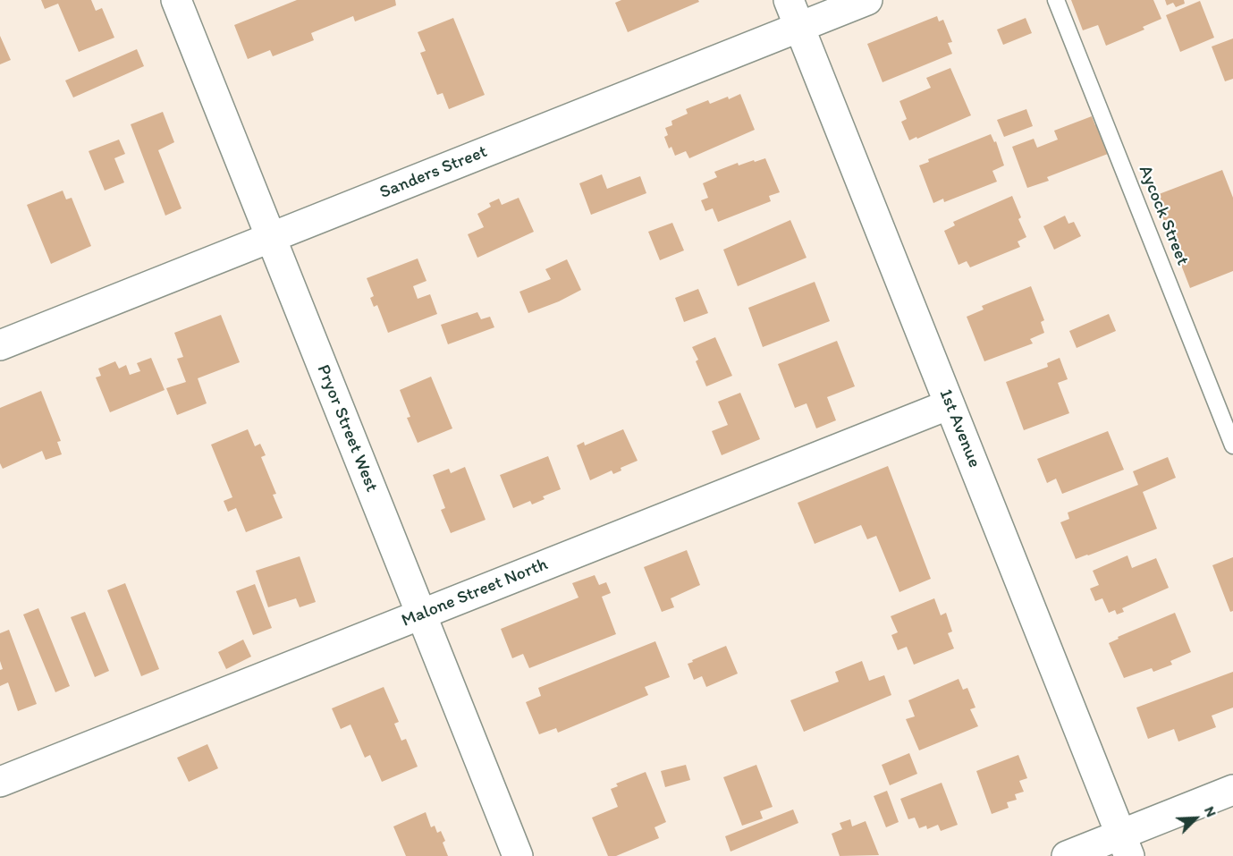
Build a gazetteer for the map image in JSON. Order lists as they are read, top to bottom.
{
  "streets": {
    "street": [
      "Sanders Street",
      "Pryor Street West",
      "1st Avenue",
      "Malone Street North"
    ],
    "lane": ["Aycock Street"]
  },
  "crossings": [
    ["Sanders Street", "Pryor Street West"],
    ["Sanders Street", "1st Avenue"],
    ["Pryor Street West", "Malone Street North"],
    ["1st Avenue", "Malone Street North"]
  ],
  "north": "top right"
}
